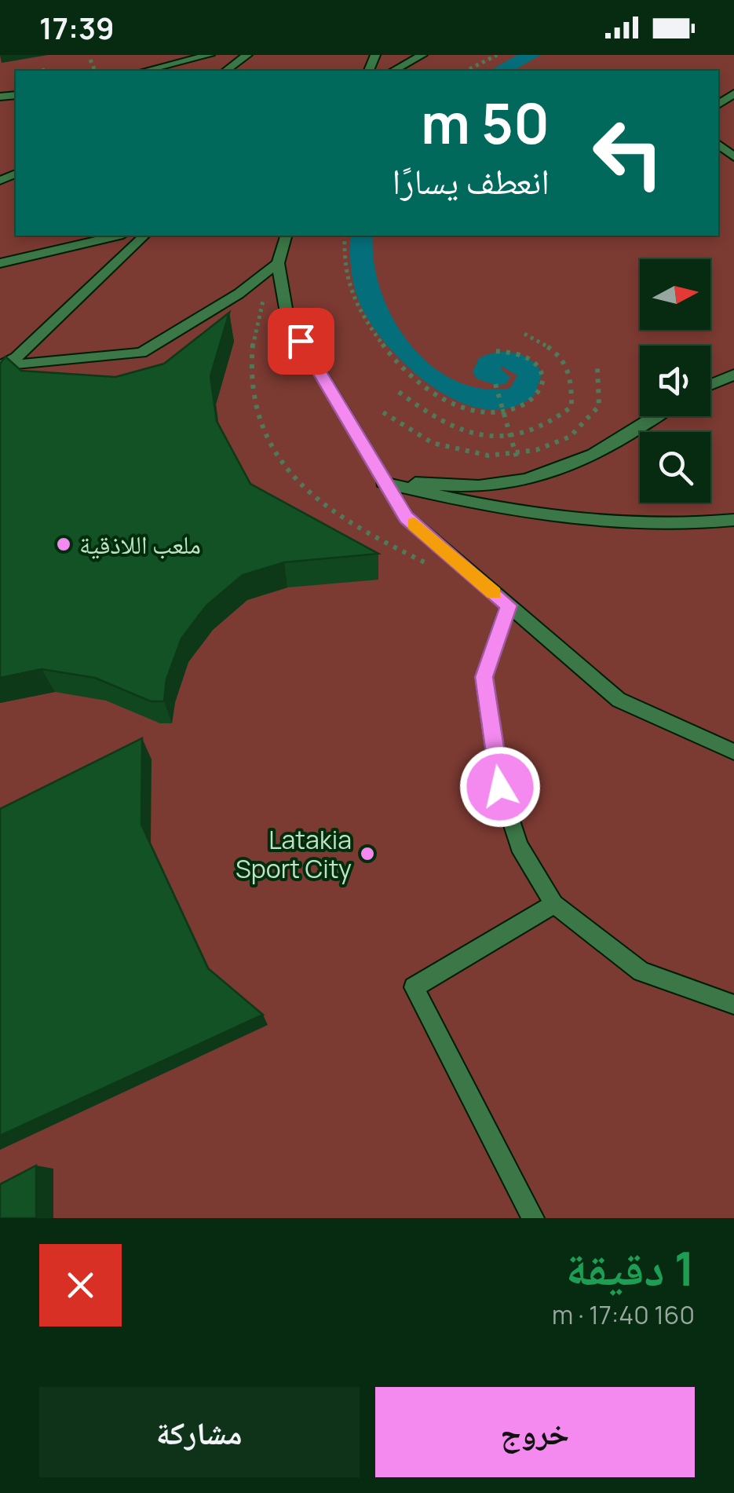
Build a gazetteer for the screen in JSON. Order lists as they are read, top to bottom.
{
  "places": ["ملعب اللاذقية", "Latakia Sport City"],
  "north": "right",
  "page": {
    "status": "17:39",
    "turn": ["50 m", "انعطف يسارًا"],
    "heading": ["1 دقيقة", "160 m · 17:40"],
    "buttons": ["خروج", "مشاركة"]
  }
}
